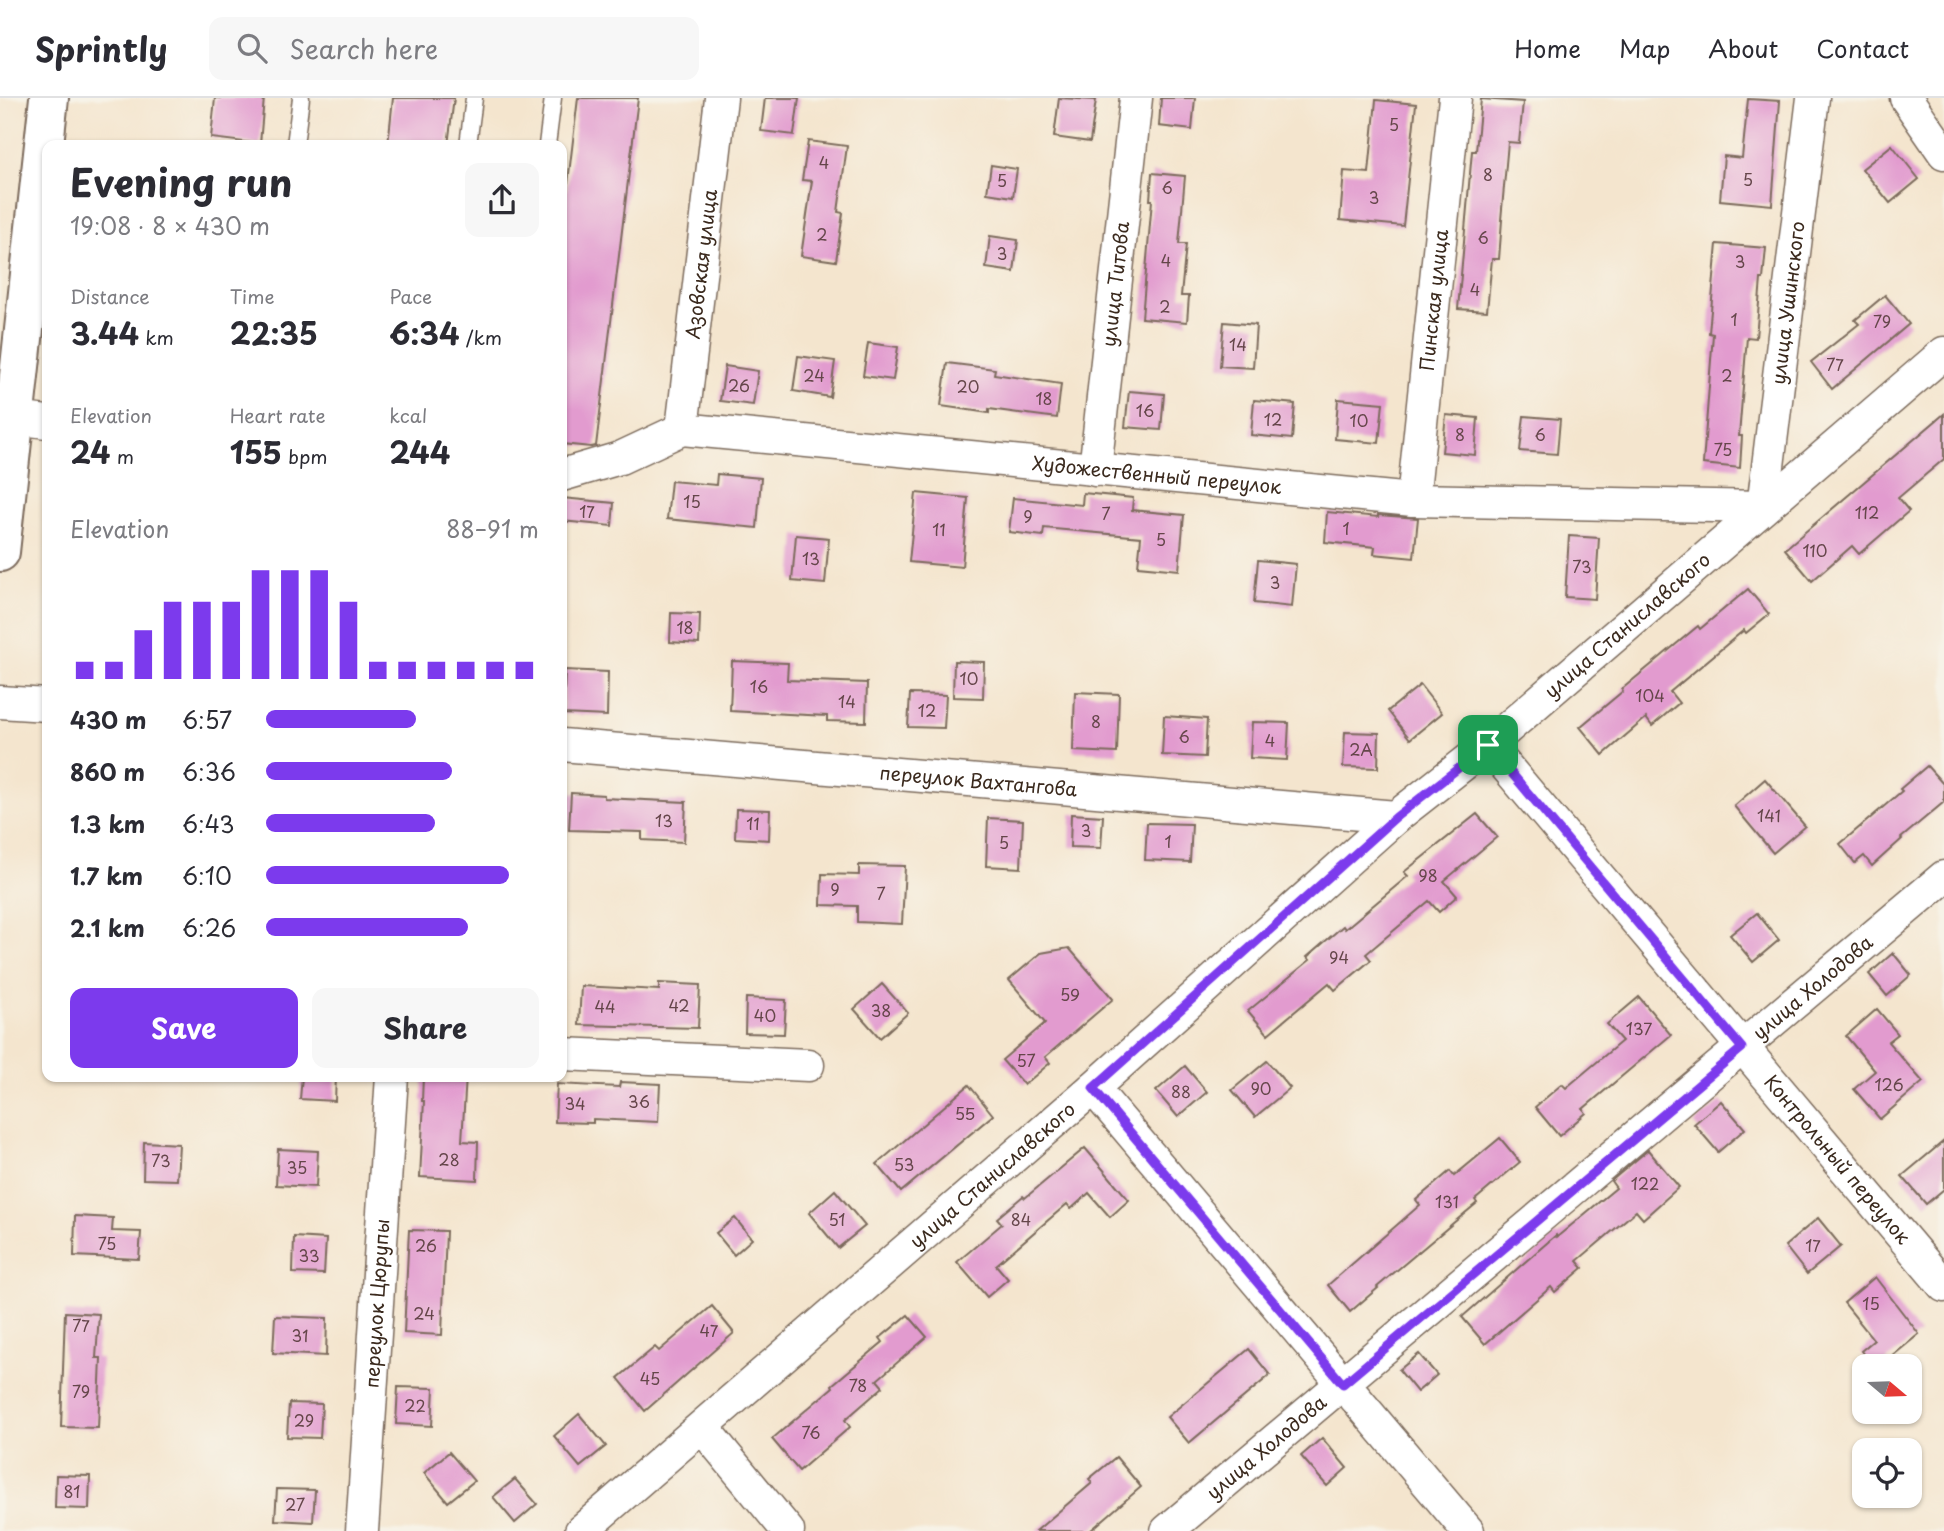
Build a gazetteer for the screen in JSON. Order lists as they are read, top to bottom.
{
  "streets": {
    "street": [
      "Азовская улица",
      "улица Титова",
      "Пинская улица",
      "улица Ушинского",
      "Художественный переулок",
      "улица Станиславского",
      "переулок Вахтангова",
      "улица Холодова",
      "Контрольный переулок",
      "переулок Цюрупы"
    ]
  },
  "crossings": [
    ["Азовская улица", "Художественный переулок"],
    ["улица Титова", "Художественный переулок"],
    ["Пинская улица", "Художественный переулок"],
    ["улица Ушинского", "Художественный переулок"],
    ["улица Ушинского", "улица Станиславского"],
    ["Художественный переулок", "улица Станиславского"],
    ["улица Станиславского", "переулок Вахтангова"],
    ["улица Станиславского", "Контрольный переулок"],
    ["улица Холодова", "Контрольный переулок"]
  ],
  "house_numbers": [
    "5",
    "4",
    "8",
    "5",
    "5",
    "6",
    "3",
    "2",
    "6",
    "3",
    "4",
    "3",
    "4",
    "2",
    "1",
    "79",
    "14",
    "77",
    "24",
    "2",
    "26",
    "20",
    "18",
    "16",
    "12",
    "10",
    "8",
    "6",
    "75",
    "15",
    "17",
    "112",
    "7",
    "9",
    "1",
    "11",
    "5",
    "110",
    "13",
    "73",
    "3",
    "18",
    "10",
    "16",
    "104",
    "14",
    "12",
    "8",
    "6",
    "4",
    "2А",
    "141",
    "13",
    "11",
    "3",
    "1",
    "5",
    "98",
    "9",
    "7",
    "94",
    "59",
    "42",
    "44",
    "38",
    "40",
    "137",
    "57",
    "126",
    "90",
    "88",
    "36",
    "34",
    "55",
    "28",
    "73",
    "53",
    "35",
    "122",
    "131",
    "51",
    "84",
    "75",
    "26",
    "17",
    "33",
    "15",
    "24",
    "77",
    "47",
    "31",
    "45",
    "78",
    "79",
    "22",
    "29",
    "76",
    "81",
    "27"
  ],
  "north": "right",
  "page": {
    "header": "Sprintly",
    "search": "Search here",
    "nav": [
      "Home",
      "Map",
      "About",
      "Contact"
    ],
    "heading": ["Evening run", "19:08 · 8 × 430 m"],
    "stats": [
      ["Distance", "3.44 km"],
      ["Time", "22:35"],
      ["Pace", "6:34 /km"],
      ["Elevation", "24 m"],
      ["Heart rate", "155 bpm"],
      ["kcal", "244"]
    ],
    "chart": ["Elevation", "88–91 m"],
    "list": [
      {
        "name": "430 m",
        "note": "6:57"
      },
      {
        "name": "860 m",
        "note": "6:36"
      },
      {
        "name": "1.3 km",
        "note": "6:43"
      },
      {
        "name": "1.7 km",
        "note": "6:10"
      },
      {
        "name": "2.1 km",
        "note": "6:26"
      }
    ],
    "buttons": ["Save", "Share"]
  }
}
